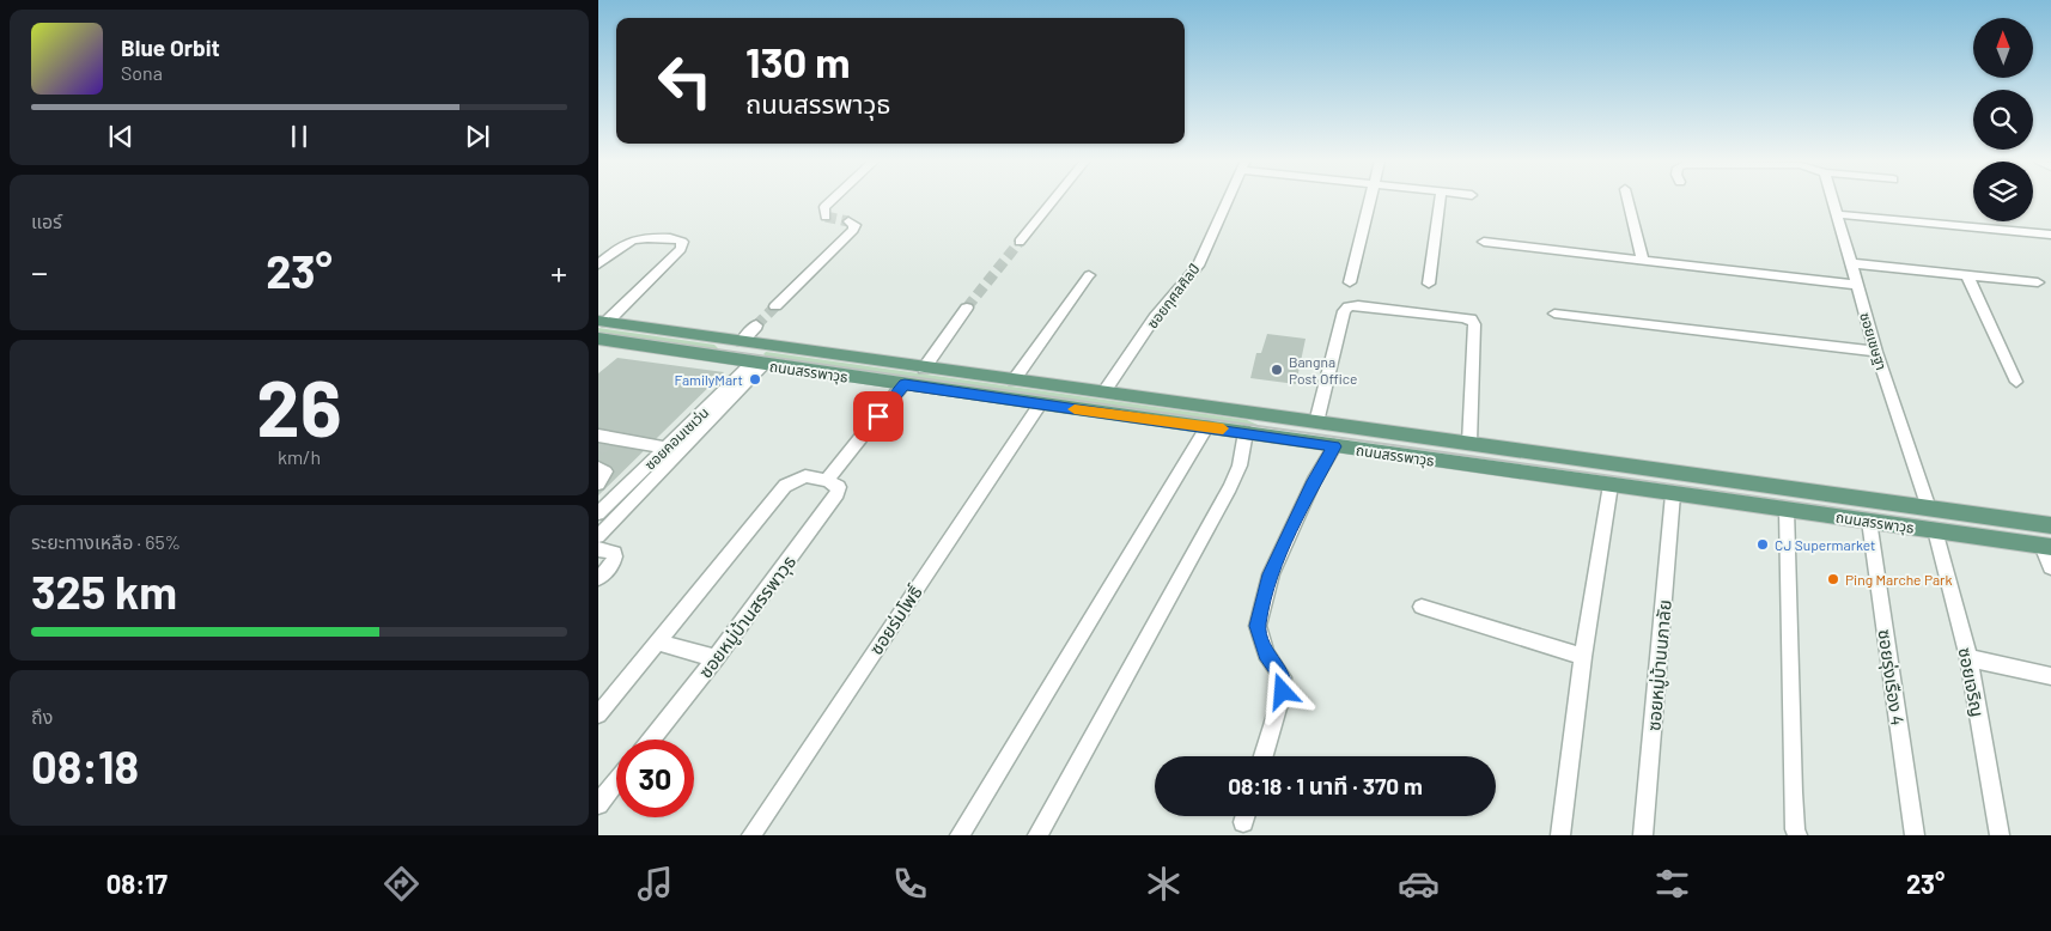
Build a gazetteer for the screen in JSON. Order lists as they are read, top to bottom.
{
  "streets": {
    "main road": ["ถนนสรรพาวุธ"],
    "street": [
      "ซอยกุศลศิลป์",
      "ซอยเชษฐา",
      "ซอยคอมเซเว่น",
      "ซอยหมู่บ้านสรรพาวุธ",
      "ซอยร่มโพธิ์",
      "ซอยหมู่บ้านนภาลัย",
      "ซอยรุ่งเรือง 4",
      "ซอยเจริญ"
    ]
  },
  "crossings": [
    ["ซอยกุศลศิลป์", "ถนนสรรพาวุธ"],
    ["ซอยเชษฐา", "ถนนสรรพาวุธ"],
    ["ถนนสรรพาวุธ", "ซอยคอมเซเว่น"],
    ["ถนนสรรพาวุธ", "ซอยร่มโพธิ์"],
    ["ถนนสรรพาวุธ", "ซอยหมู่บ้านนภาลัย"],
    ["ถนนสรรพาวุธ", "ซอยรุ่งเรือง 4"],
    ["ถนนสรรพาวุธ", "ซอยเจริญ"]
  ],
  "places": [
    "Bangna Post Office",
    "FamilyMart",
    "CJ Supermarket",
    "Ping Marche Park"
  ],
  "north": "top",
  "page": {
    "turn": ["130 m", "ถนนสรรพาวุธ"],
    "song": ["Blue Orbit", "Sona"],
    "tile": [
      "แอร์",
      ["26", "km/h"],
      ["ระยะทางเหลือ · 65%", "325 km"],
      ["ถึง", "08:18"]
    ],
    "heat": ["−", "23°", "+"],
    "limit": "30",
    "trip": "08:18 · 1 นาที · 370 m",
    "tabs": ["08:17", "23°"]
  }
}
